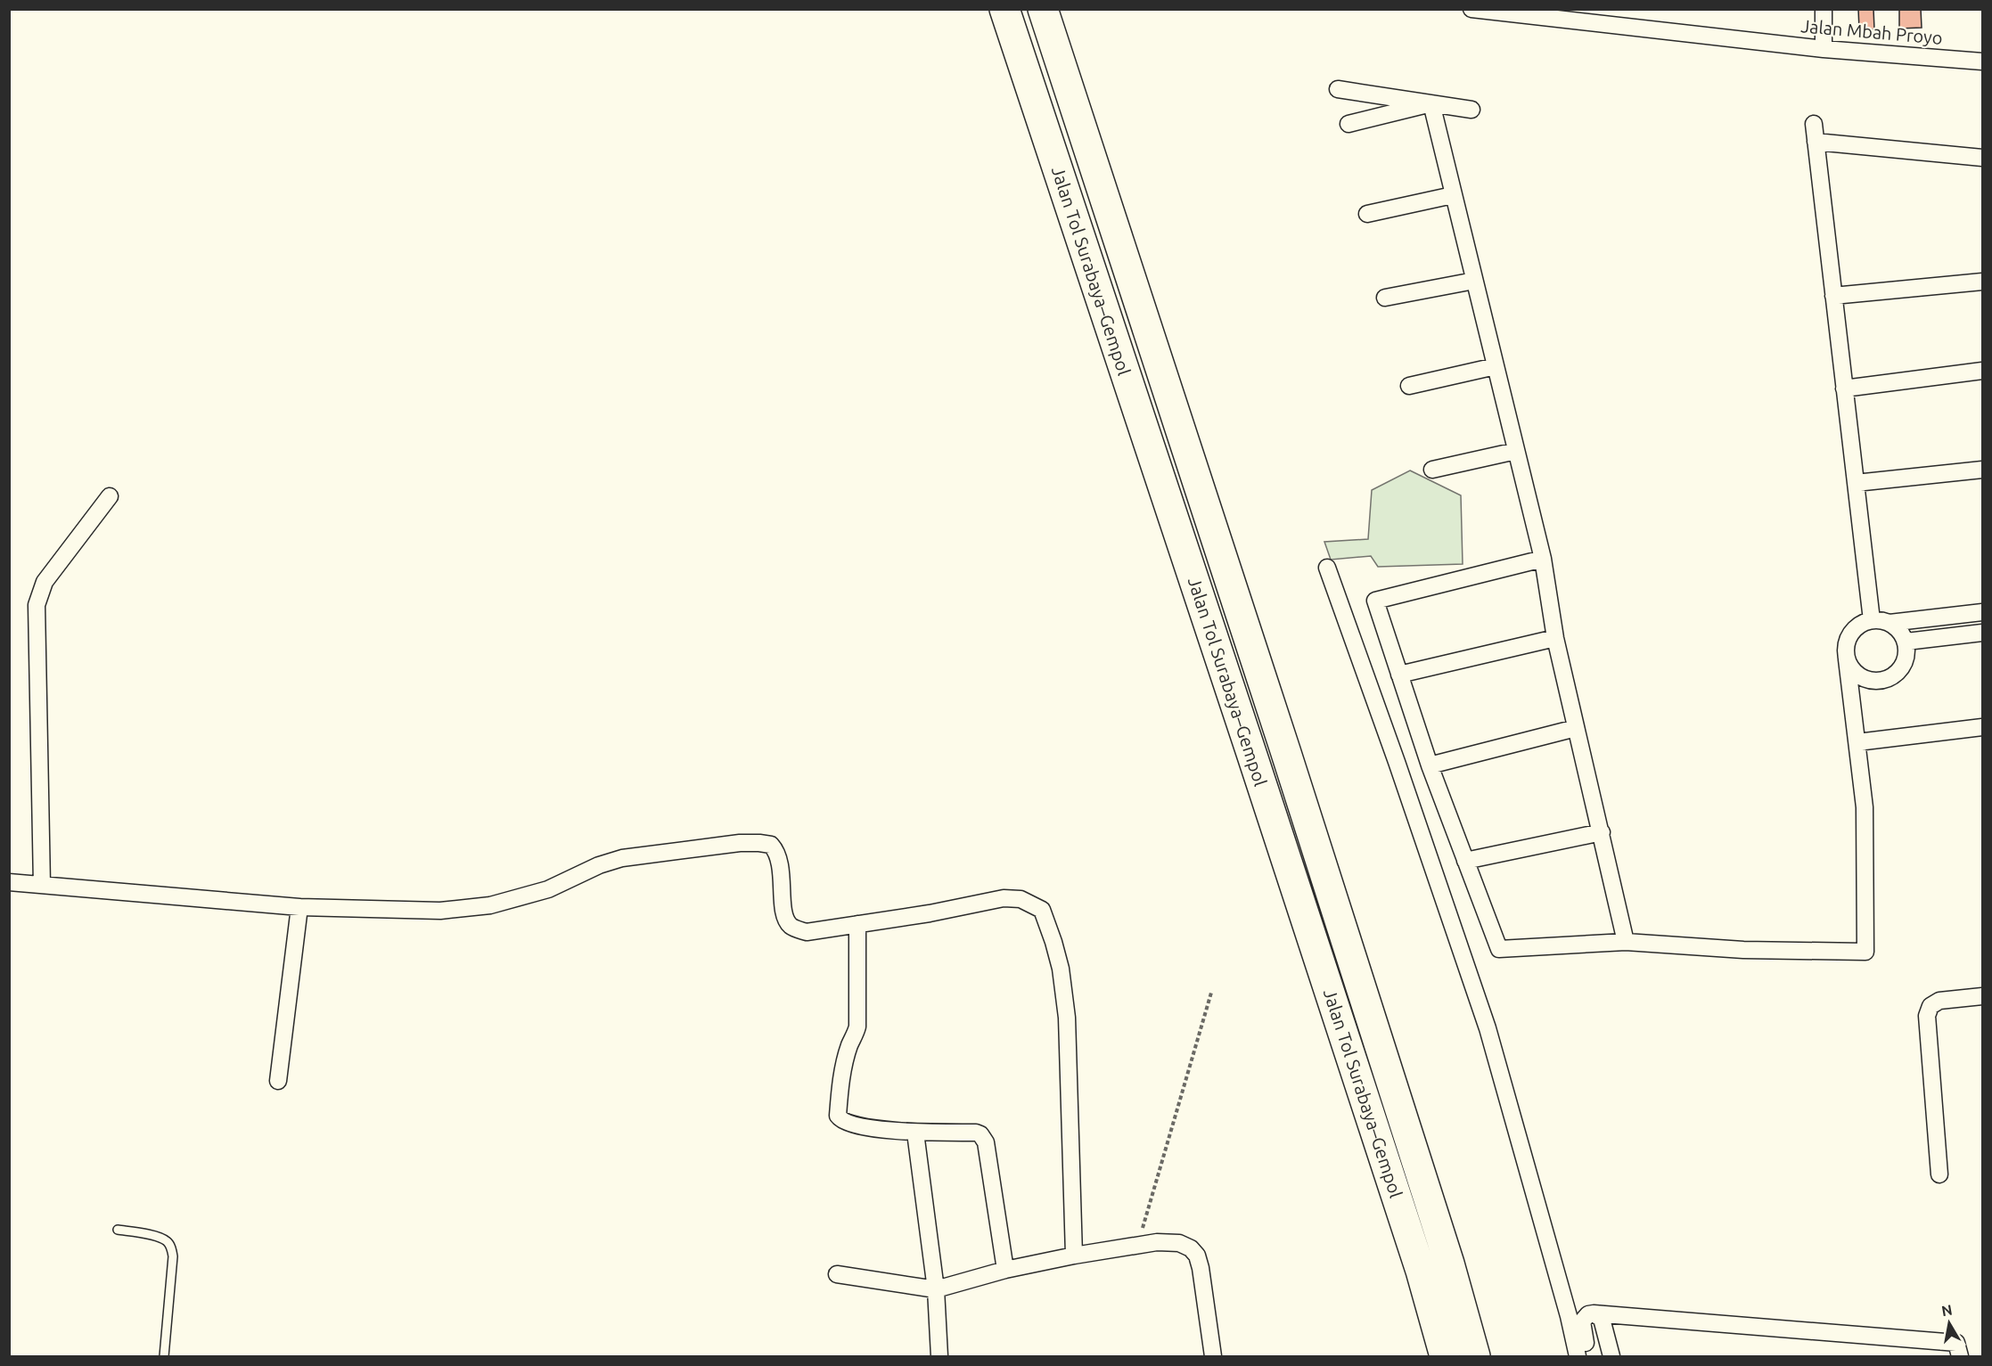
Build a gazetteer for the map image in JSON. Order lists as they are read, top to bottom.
{
  "streets": {
    "highway": ["Jalan Tol Surabaya–Gempol"],
    "street": ["Jalan Mbah Proyo"]
  },
  "north": "top"
}
